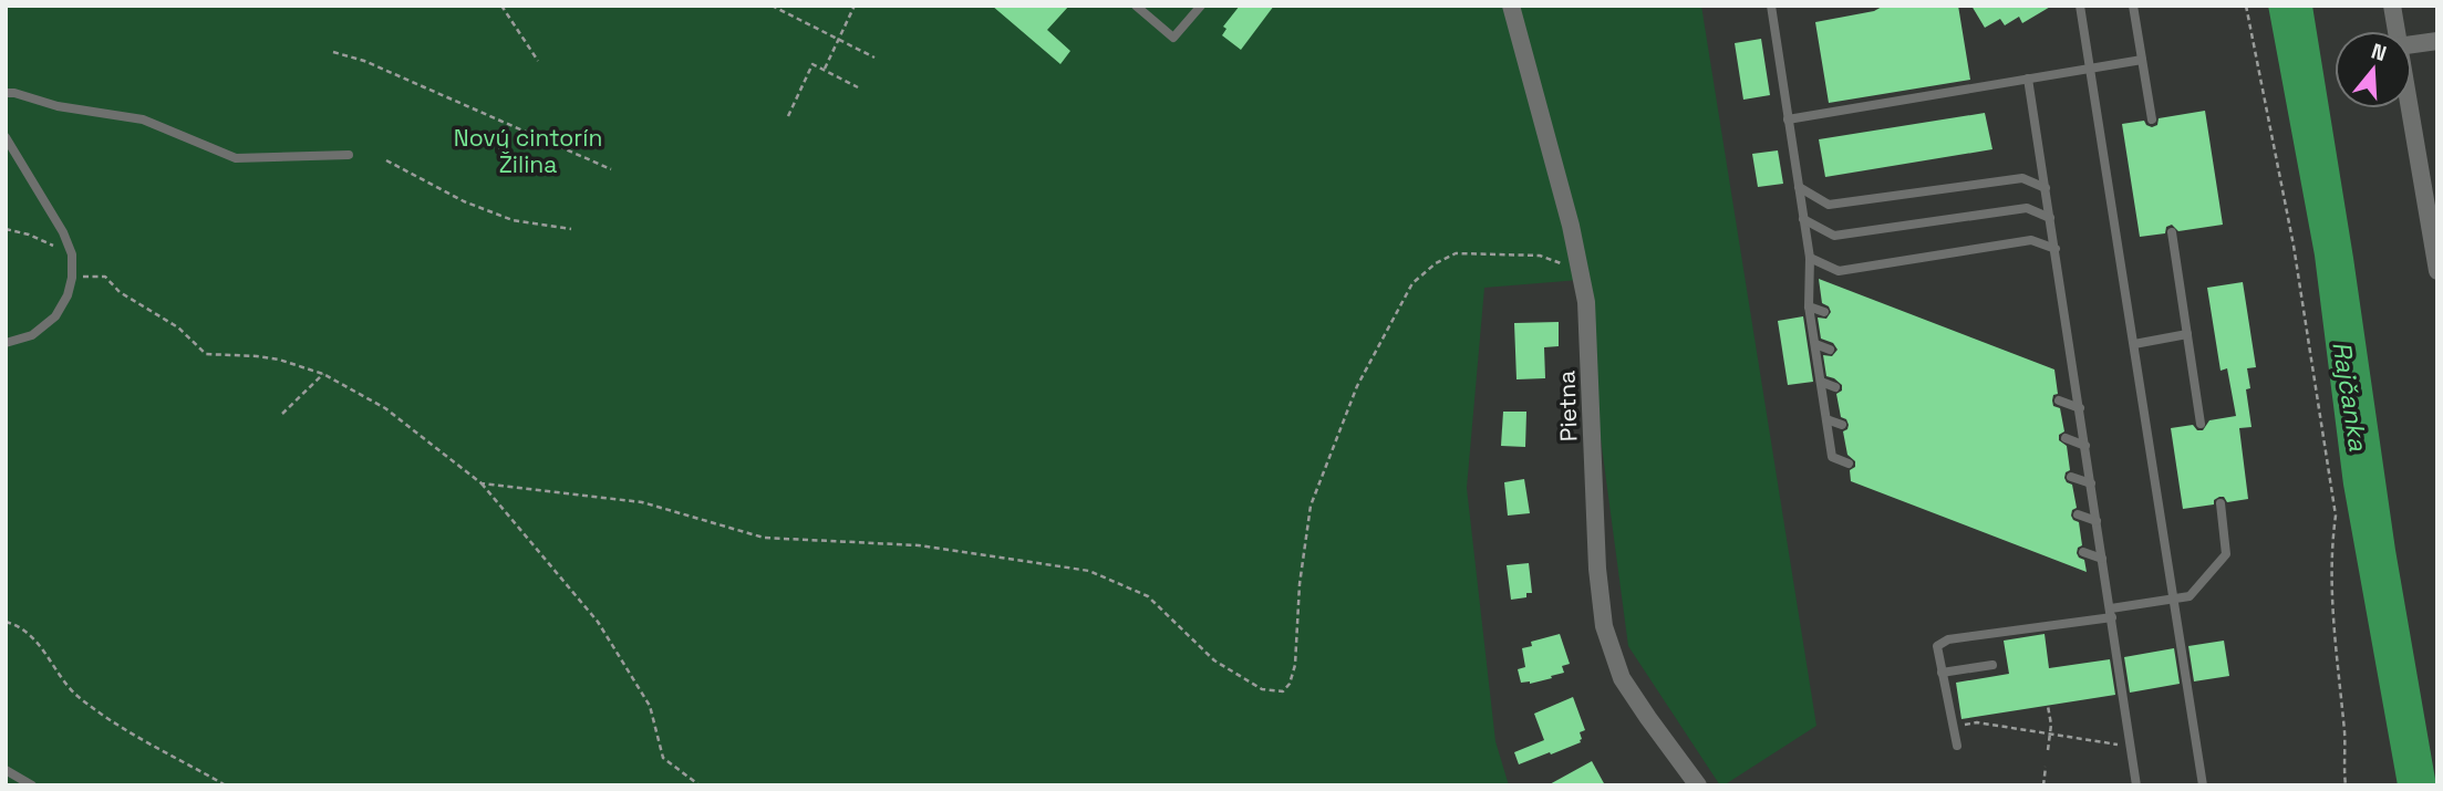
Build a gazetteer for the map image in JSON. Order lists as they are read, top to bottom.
{
  "streets": {
    "street": ["Pietna"]
  },
  "water": ["Rajčanka"],
  "parks": ["Nový cintorín Žilina"],
  "north": "top"
}
